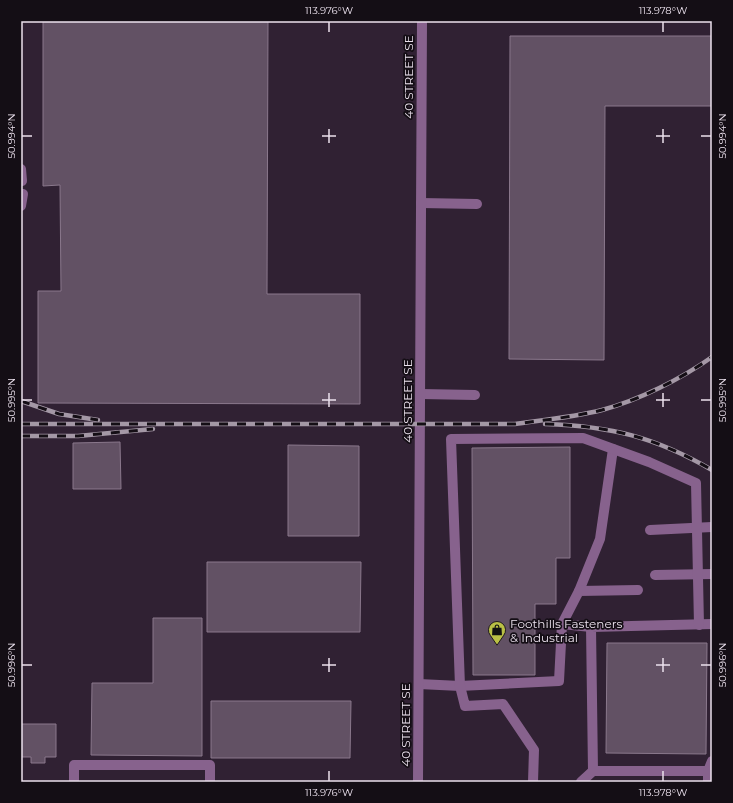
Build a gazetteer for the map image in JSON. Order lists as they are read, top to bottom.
{
  "streets": {
    "street": ["40 STREET SE"]
  },
  "places": {
    "shop": ["Foothills Fasteners & Industrial"]
  },
  "coordinates": [
    "113.976°W",
    "113.978°W",
    "50.994°N",
    "50.995°N",
    "50.996°N"
  ]
}
